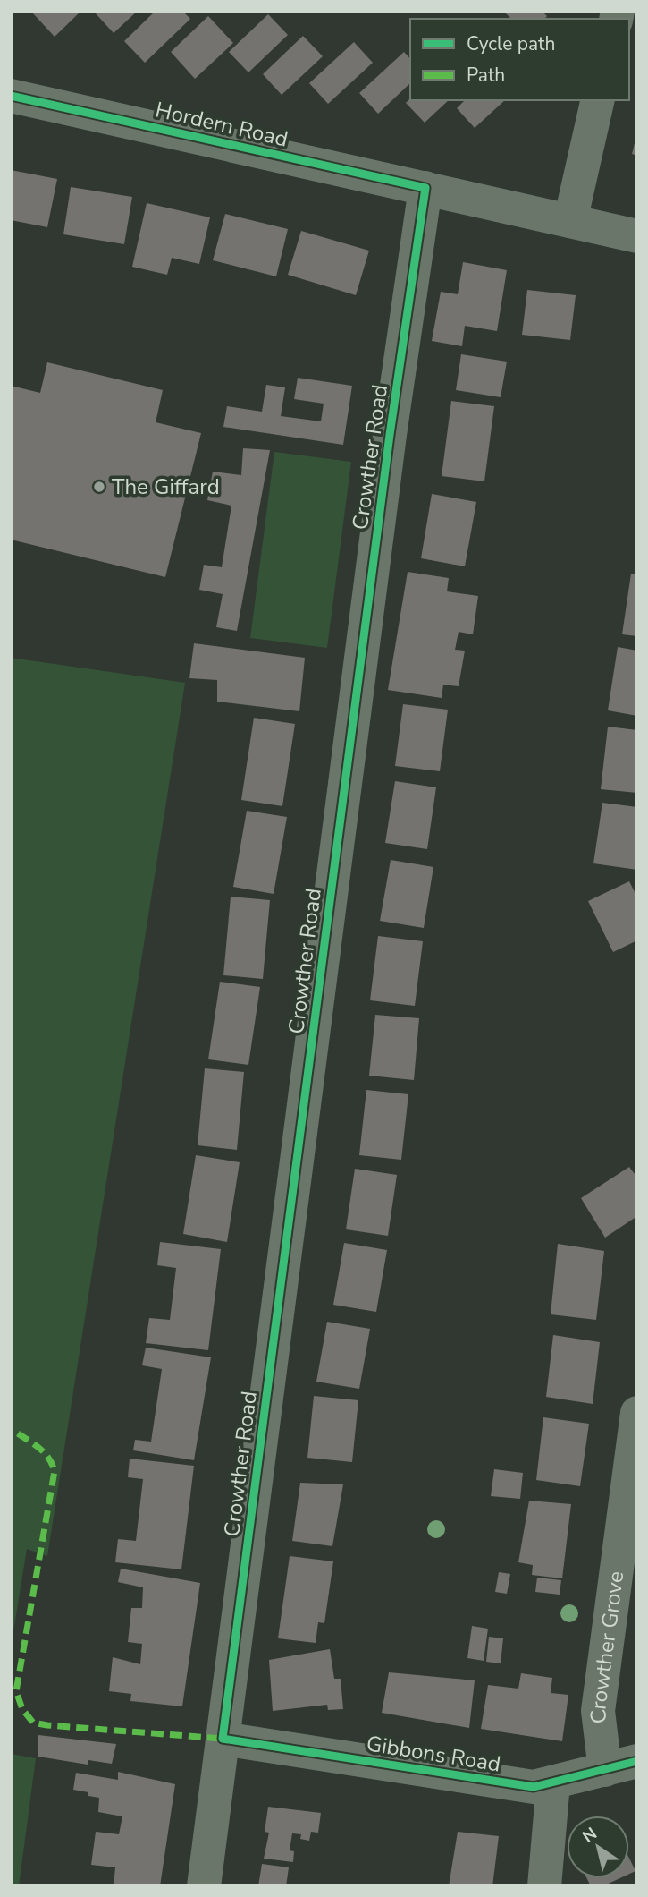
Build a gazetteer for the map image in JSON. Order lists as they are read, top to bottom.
{
  "streets": {
    "street": [
      "Hordern Road",
      "Crowther Road",
      "Crowther Grove",
      "Gibbons Road"
    ]
  },
  "crossings": [
    ["Hordern Road", "Crowther Road"],
    ["Crowther Road", "Gibbons Road"],
    ["Crowther Grove", "Gibbons Road"]
  ],
  "places": ["The Giffard"],
  "legend": ["Cycle path", "Path"],
  "north": "top left"
}
